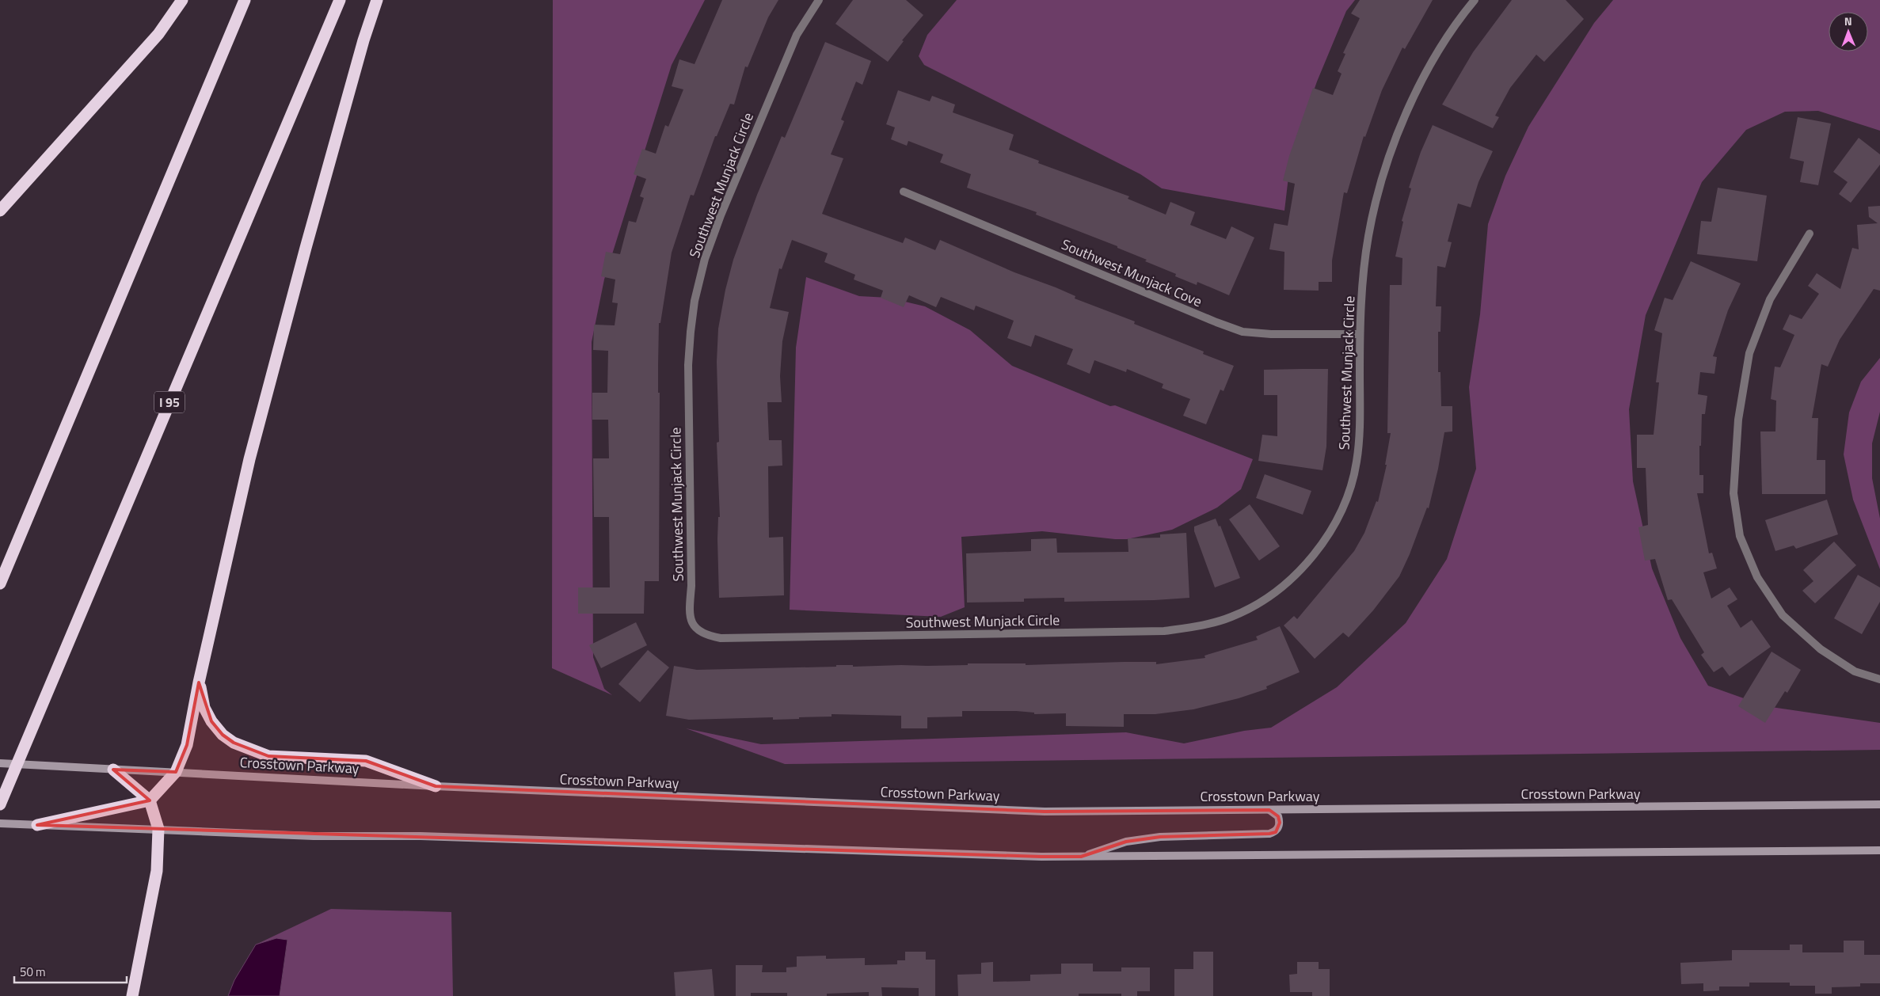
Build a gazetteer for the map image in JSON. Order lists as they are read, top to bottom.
{
  "streets": {
    "highway": ["I 95"],
    "main road": ["Crosstown Parkway"],
    "street": ["Southwest Munjack Circle", "Southwest Munjack Cove"]
  },
  "crossings": [
    ["Southwest Munjack Circle", "Southwest Munjack Cove"]
  ],
  "scale_bar": "50 m",
  "north": "top"
}
